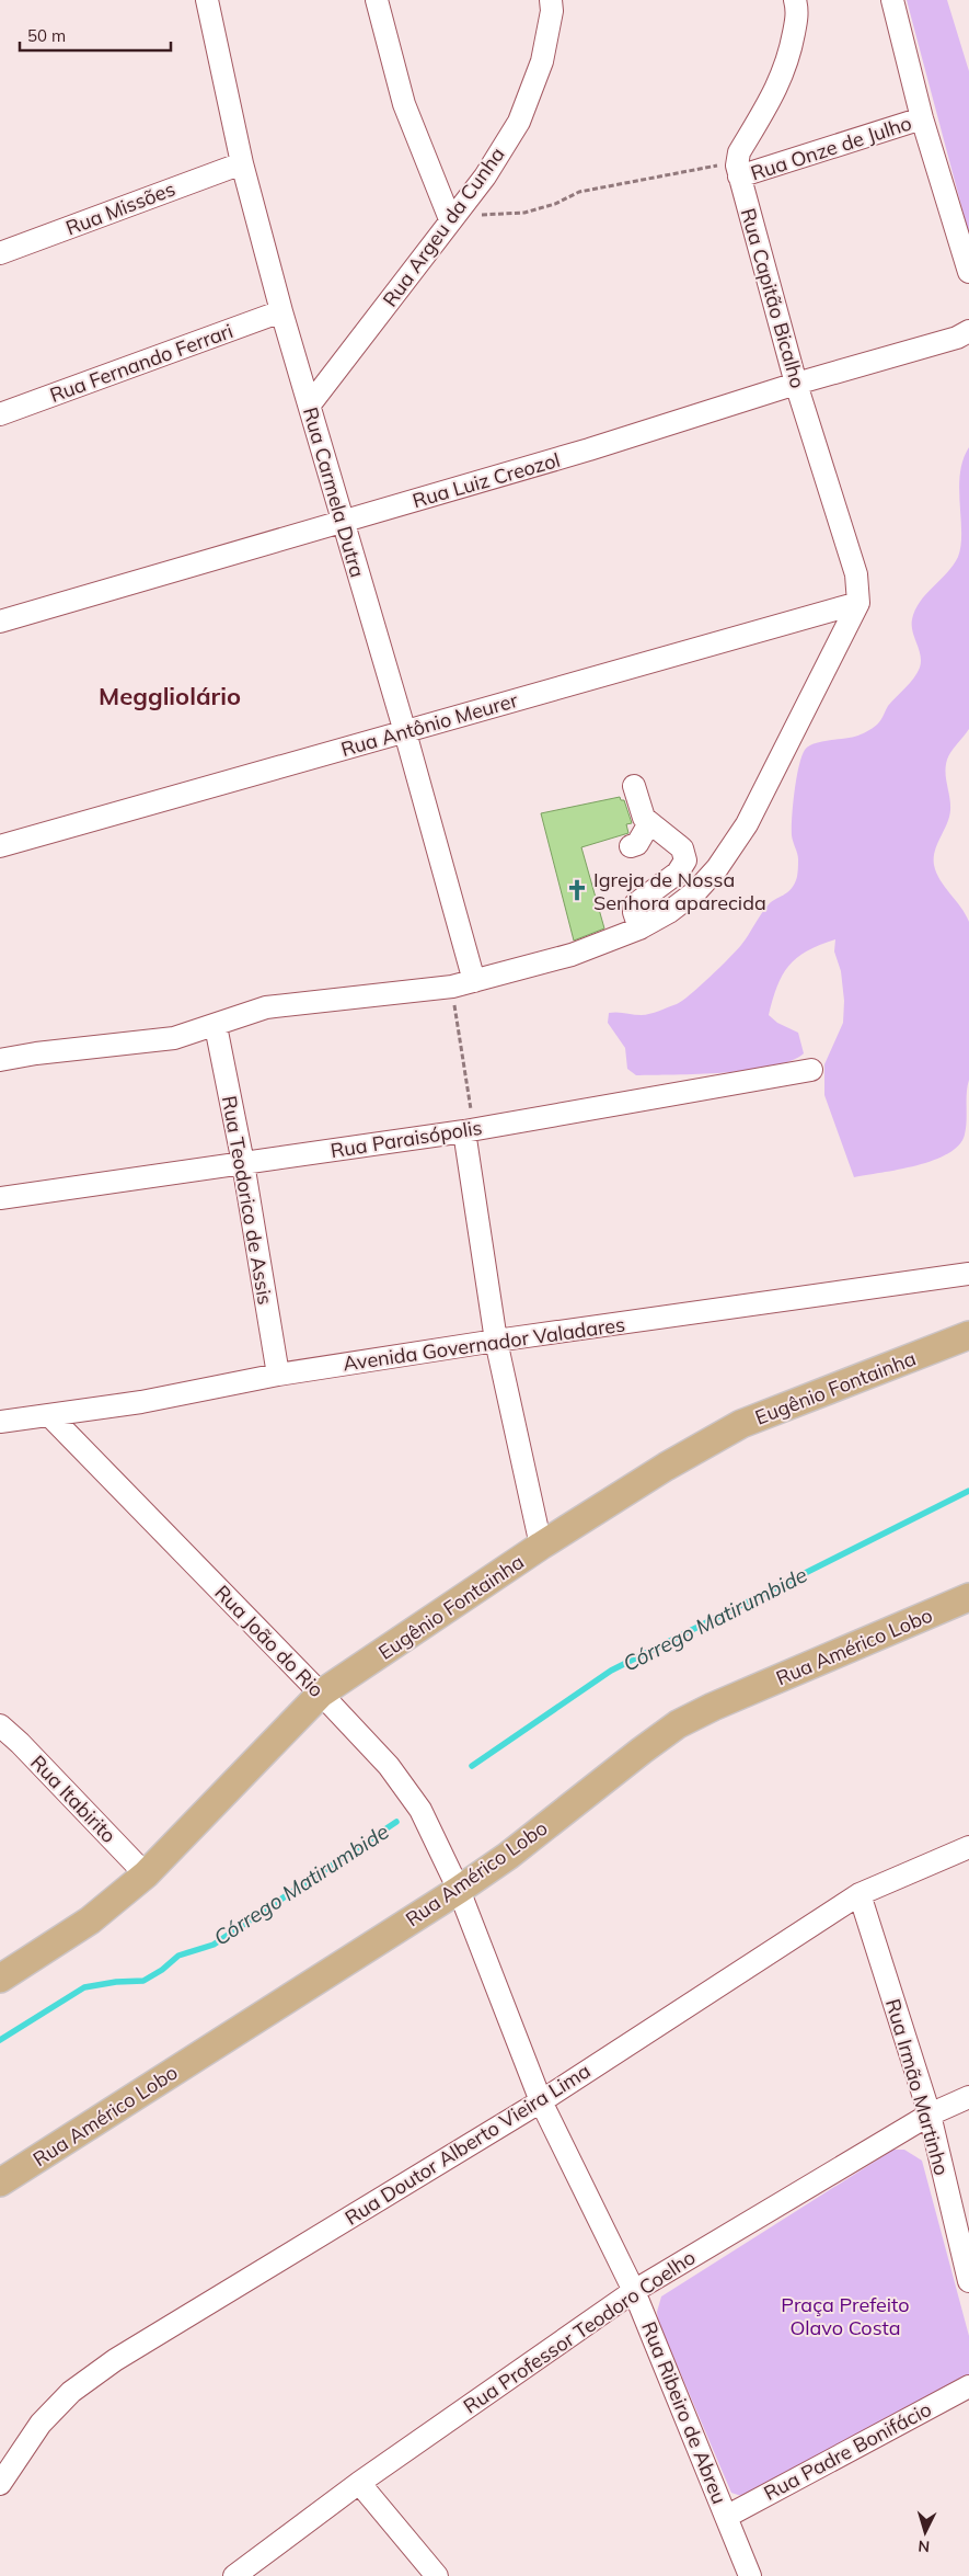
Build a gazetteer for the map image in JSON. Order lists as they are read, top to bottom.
{
  "streets": {
    "main road": ["Eugênio Fontainha", "Rua Américo Lobo"],
    "street": [
      "Rua Onze de Julho",
      "Rua Missões",
      "Rua Argeu da Cunha",
      "Rua Capitão Bicalho",
      "Rua Fernando Ferrari",
      "Rua Luiz Creozol",
      "Rua Carmela Dutra",
      "Rua Antônio Meurer",
      "Rua Paraisópolis",
      "Rua Teodorico de Assis",
      "Avenida Governador Valadares",
      "Rua João do Rio",
      "Rua Itabirito",
      "Rua Irmão Martinho",
      "Rua Doutor Alberto Vieira Lima",
      "Rua Professor Teodoro Coelho",
      "Rua Ribeiro de Abreu",
      "Rua Padre Bonifácio"
    ]
  },
  "crossings": [
    ["Rua Onze de Julho", "Rua Capitão Bicalho"],
    ["Rua Missões", "Rua Carmela Dutra"],
    ["Rua Argeu da Cunha", "Rua Carmela Dutra"],
    ["Rua Capitão Bicalho", "Rua Luiz Creozol"],
    ["Rua Capitão Bicalho", "Rua Antônio Meurer"],
    ["Rua Fernando Ferrari", "Rua Carmela Dutra"],
    ["Rua Luiz Creozol", "Rua Carmela Dutra"],
    ["Rua Carmela Dutra", "Rua Antônio Meurer"],
    ["Rua Paraisópolis", "Rua Teodorico de Assis"],
    ["Rua Teodorico de Assis", "Avenida Governador Valadares"],
    ["Avenida Governador Valadares", "Rua João do Rio"],
    ["Eugênio Fontainha", "Rua João do Rio"],
    ["Eugênio Fontainha", "Rua Itabirito"],
    ["Rua João do Rio", "Rua Américo Lobo"],
    ["Rua João do Rio", "Rua Ribeiro de Abreu"],
    ["Rua Américo Lobo", "Rua Ribeiro de Abreu"],
    ["Rua Irmão Martinho", "Rua Doutor Alberto Vieira Lima"],
    ["Rua Irmão Martinho", "Rua Professor Teodoro Coelho"],
    ["Rua Doutor Alberto Vieira Lima", "Rua Ribeiro de Abreu"],
    ["Rua Professor Teodoro Coelho", "Rua Ribeiro de Abreu"],
    ["Rua Ribeiro de Abreu", "Rua Padre Bonifácio"]
  ],
  "districts": ["Meggliolário"],
  "water": ["Córrego Matirumbide"],
  "parks": ["Praça Prefeito Olavo Costa"],
  "places": {
    "church": ["Igreja de Nossa Senhora aparecida"]
  },
  "scale_bar": "50 m",
  "north": "bottom"
}
